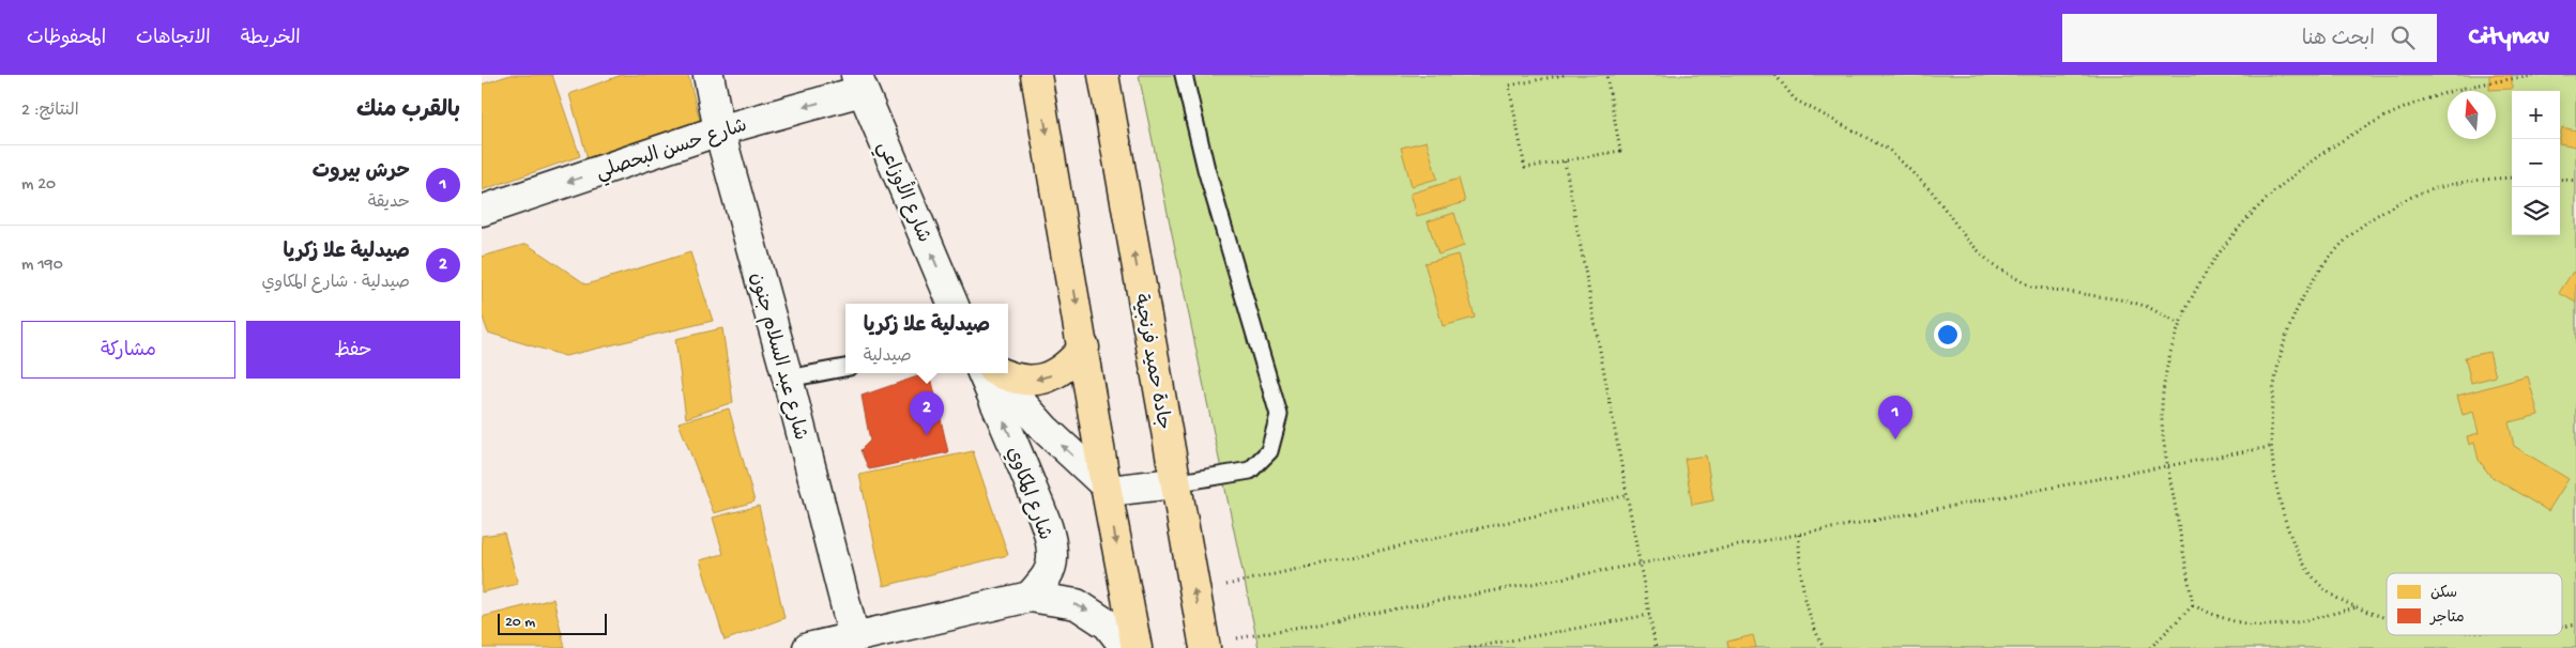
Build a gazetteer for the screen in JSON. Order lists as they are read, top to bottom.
{
  "streets": {
    "main road": ["جادة حميد فرنجية"],
    "street": [
      "شارع حسن البحصلي",
      "شارع الأوزاعي",
      "شارع عبد السلام جنون",
      "شارع المكاوي"
    ]
  },
  "crossings": [
    ["شارع حسن البحصلي", "شارع الأوزاعي"],
    ["شارع حسن البحصلي", "شارع عبد السلام جنون"]
  ],
  "one_way": ["شارع حسن البحصلي", "شارع الأوزاعي", "شارع المكاوي"],
  "legend": ["سكن", "متاجر"],
  "scale_bar": "20 m",
  "north": "top",
  "page": {
    "header": "Citynav",
    "search": "ابحث هنا",
    "nav": ["الخريطة", "الاتجاهات", "المحفوظات"],
    "heading": ["بالقرب منك", "النتائج: 2"],
    "map_buttons": ["+", "−"],
    "list": [
      {
        "mark": "1",
        "name": "حرش بيروت",
        "note": "حديقة",
        "value": "20 m"
      },
      {
        "mark": "2",
        "name": "صيدلية علا زكريا",
        "note": "صيدلية · شارع المكاوي",
        "value": "190 m"
      }
    ],
    "popup": ["صيدلية علا زكريا", "صيدلية"],
    "buttons": ["حفظ", "مشاركة"],
    "pins": ["2", "1"],
    "scale": "20 m"
  }
}
